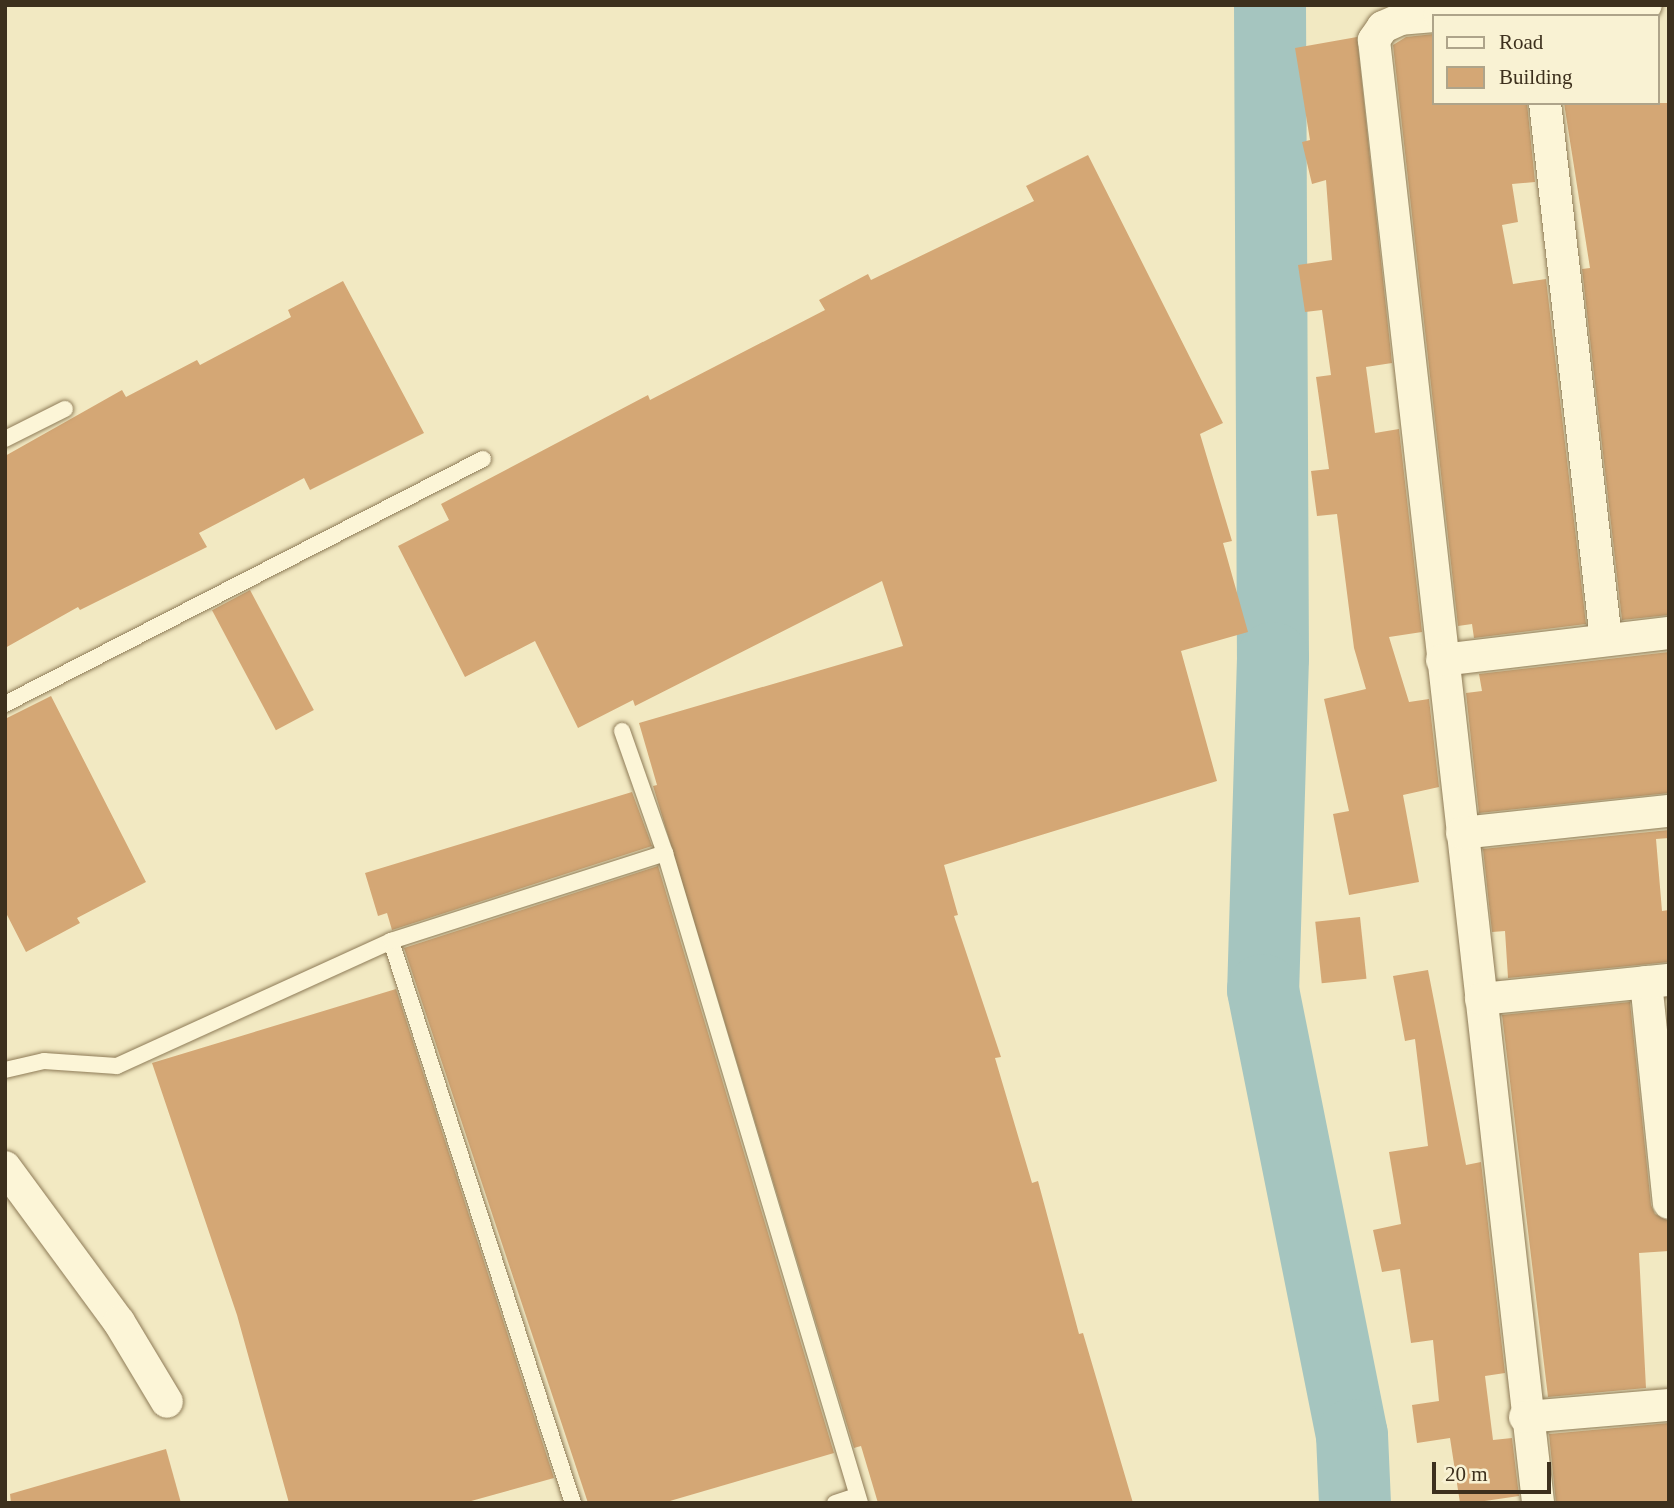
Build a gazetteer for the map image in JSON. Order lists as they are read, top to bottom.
{
  "legend": ["Road", "Building"],
  "scale_bar": "20 m"
}
